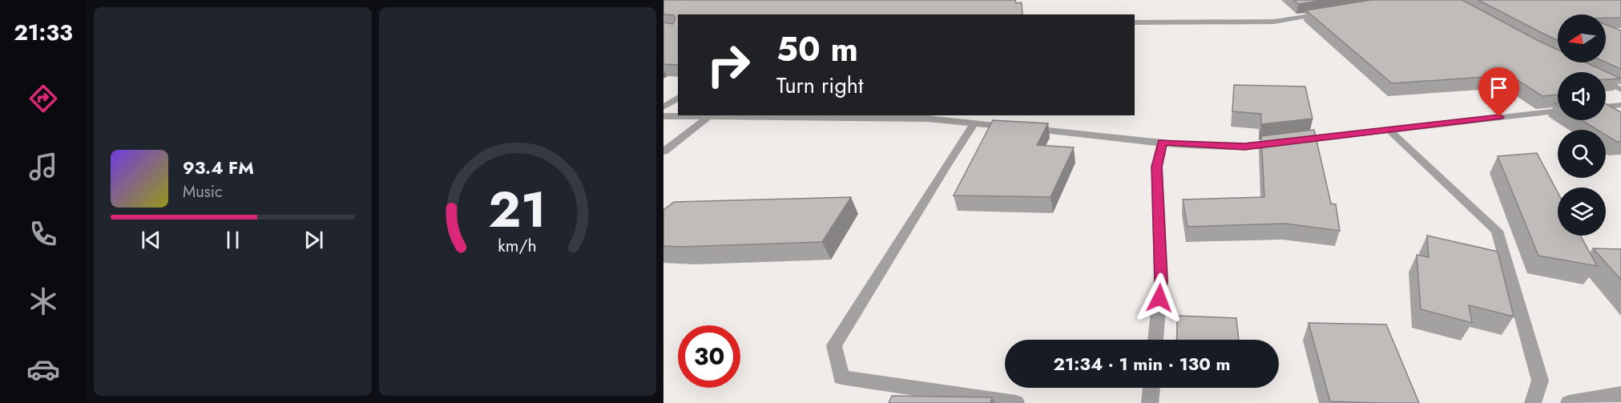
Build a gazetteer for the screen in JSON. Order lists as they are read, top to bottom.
{
  "north": "left",
  "page": {
    "tabs": "21:33",
    "turn": ["50 m", "Turn right"],
    "song": ["93.4 FM", "Music"],
    "limit": "30",
    "trip": "21:34 · 1 min · 130 m",
    "gauge": ["21", "km/h"]
  }
}
